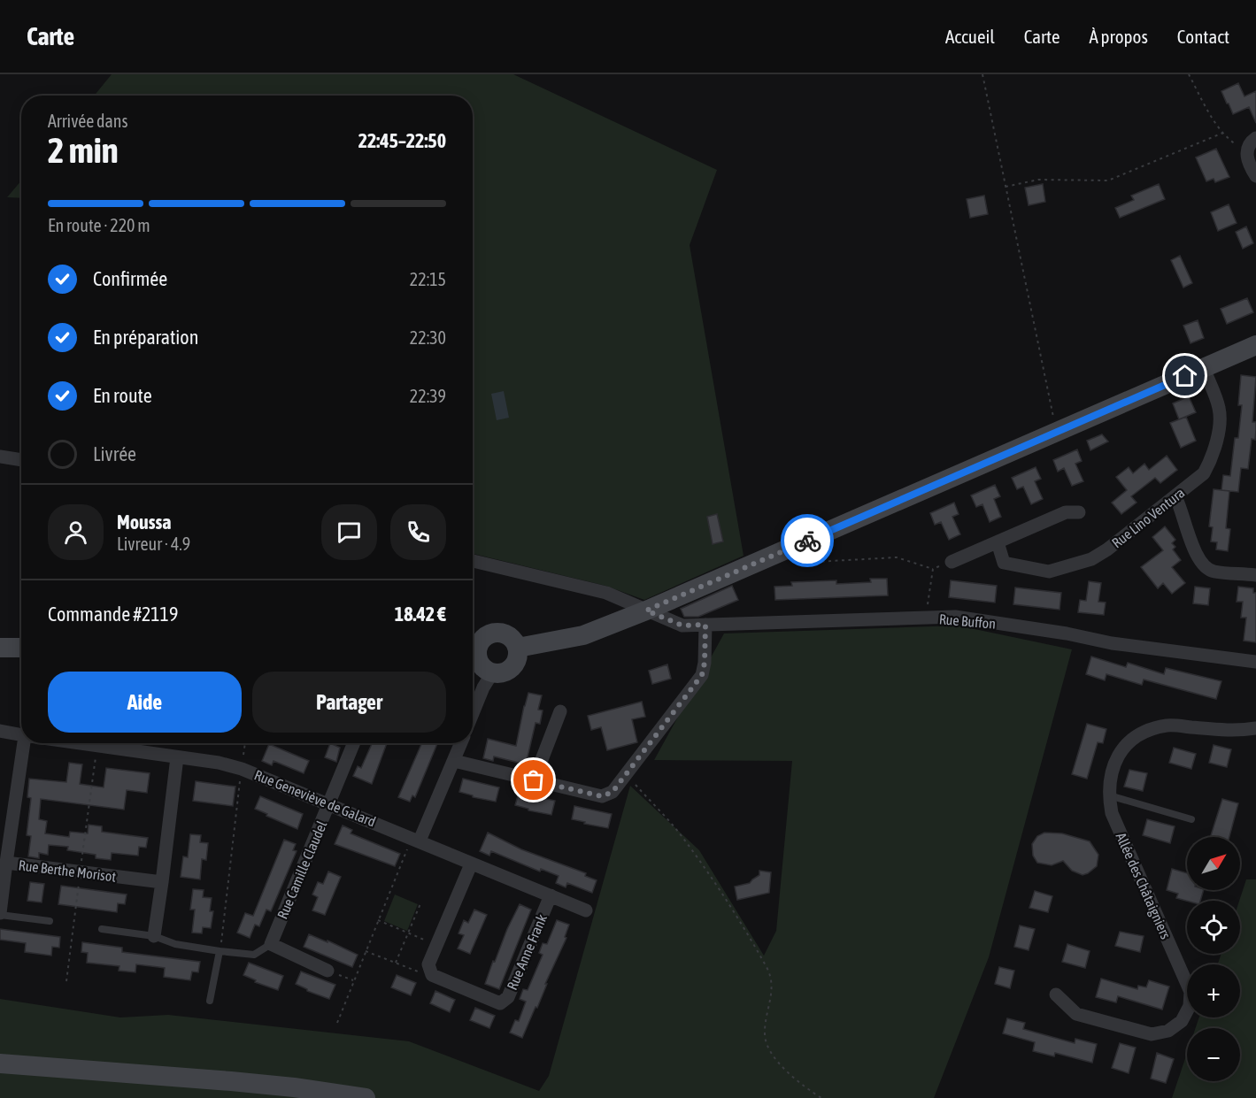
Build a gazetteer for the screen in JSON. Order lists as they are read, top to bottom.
{
  "streets": {
    "street": [
      "Rue Lino Ventura",
      "Rue Buffon",
      "Rue Geneviève de Galard",
      "Rue Camille Claudel",
      "Rue Berthe Morisot",
      "Allée des Châtaigniers",
      "Rue Anne Frank"
    ]
  },
  "crossings": [
    ["Rue Geneviève de Galard", "Rue Camille Claudel"],
    ["Rue Geneviève de Galard", "Rue Anne Frank"]
  ],
  "north": "top right",
  "page": {
    "header": "Carte",
    "nav": [
      "Accueil",
      "Carte",
      "À propos",
      "Contact"
    ],
    "heading": ["2 min", "Arrivée dans", "22:45–22:50"],
    "panel": [
      "Moussa",
      "Livreur · 4.9",
      "Commande #2119",
      "18.42 €"
    ],
    "bar": "En route · 220 m",
    "list": [
      ["Confirmée", "22:15"],
      ["En préparation", "22:30"],
      ["En route", "22:39"],
      "Livrée"
    ],
    "buttons": ["Aide", "Partager"],
    "map_buttons": ["+", "−"]
  }
}
